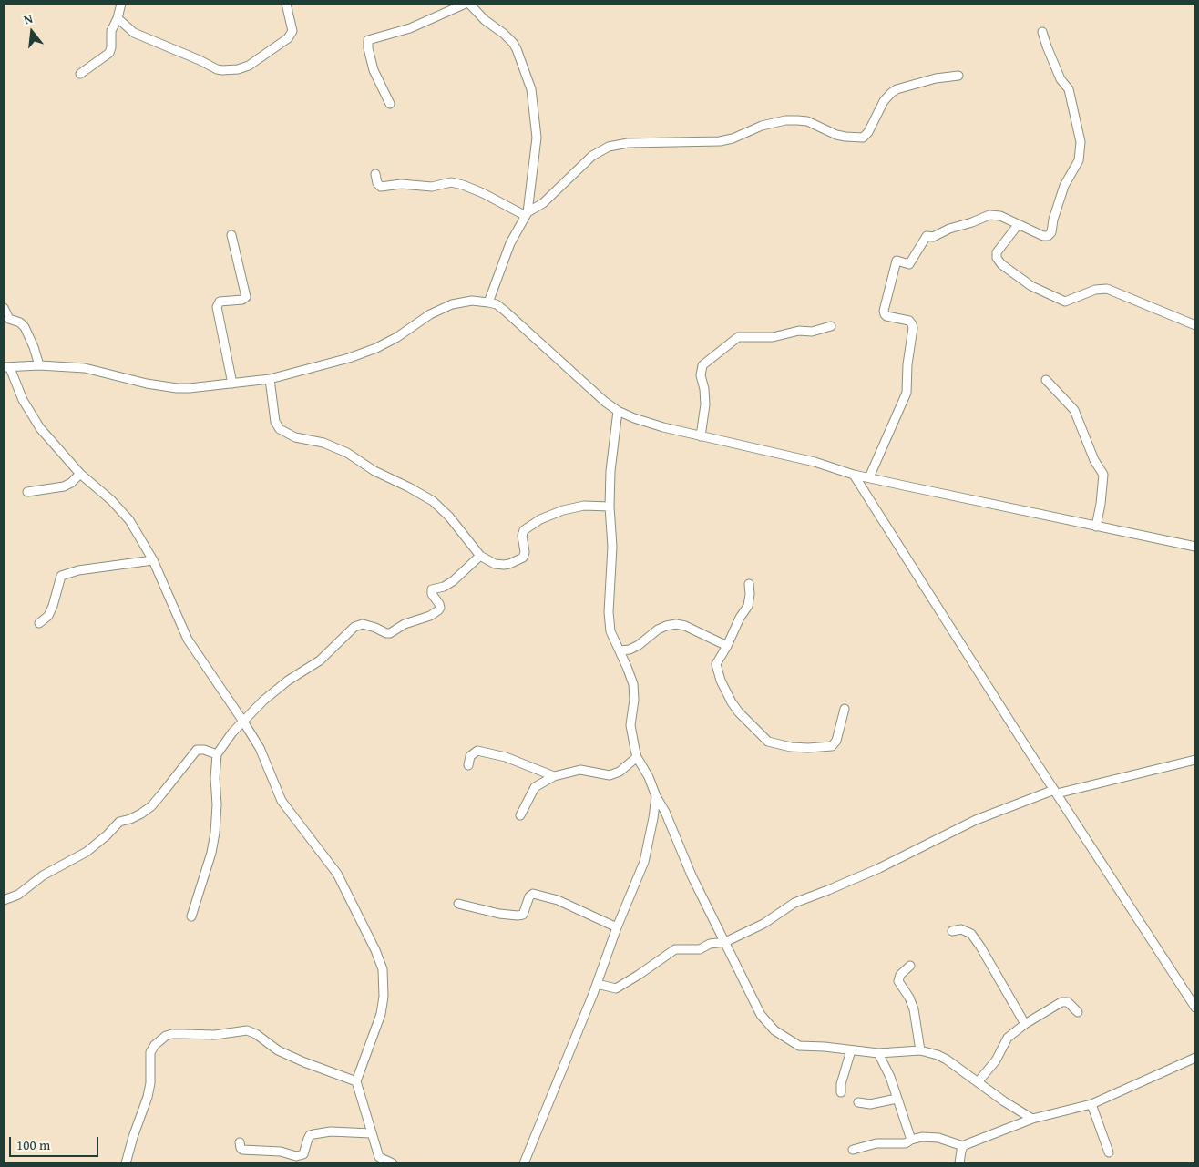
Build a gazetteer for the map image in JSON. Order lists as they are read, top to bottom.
{
  "scale_bar": "100 m",
  "north": "top"
}
